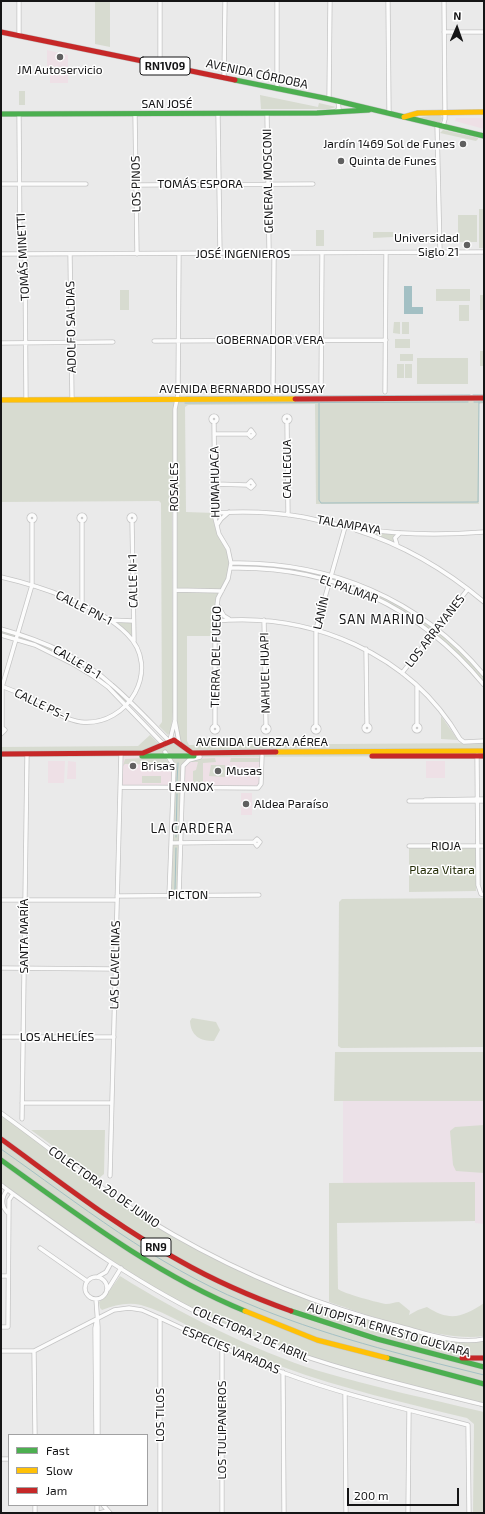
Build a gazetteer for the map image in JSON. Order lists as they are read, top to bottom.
{
  "streets": {
    "main road": [
      "RN1V09",
      "AVENIDA CÓRDOBA",
      "SAN JOSÉ",
      "AVENIDA BERNARDO HOUSSAY",
      "AVENIDA FUERZA AÉREA",
      "RN9",
      "AUTOPISTA ERNESTO GUEVARA"
    ],
    "street": [
      "GENERAL MOSCONI",
      "LOS PINOS",
      "TOMÁS ESPORA",
      "JOSÉ INGENIEROS",
      "TOMÁS MINETTI",
      "ADOLFO SALDIAS",
      "GOBERNADOR VERA",
      "CALILEGUA",
      "HUMAHUACA",
      "ROSALES",
      "TALAMPAYA",
      "CALLE N-1",
      "EL PALMAR",
      "CALLE PN-1",
      "LANÍN",
      "LOS ARRAYANES",
      "TIERRA DEL FUEGO",
      "CALLE B-1",
      "NAHUEL HUAPI",
      "CALLE PS-1",
      "LENNOX",
      "RIOJA",
      "PICTON",
      "SANTA MARÍA",
      "LAS CLAVELINAS",
      "LOS ALHELÍES",
      "COLECTORA 20 DE JUNIO",
      "COLECTORA 2 DE ABRIL",
      "ESPECIES VARADAS",
      "LOS TILOS",
      "LOS TULIPANEROS"
    ]
  },
  "crossings": [
    ["AVENIDA CÓRDOBA", "SAN JOSÉ"],
    ["SAN JOSÉ", "GENERAL MOSCONI"],
    ["SAN JOSÉ", "LOS PINOS"],
    ["SAN JOSÉ", "TOMÁS MINETTI"],
    ["GENERAL MOSCONI", "TOMÁS ESPORA"],
    ["GENERAL MOSCONI", "JOSÉ INGENIEROS"],
    ["GENERAL MOSCONI", "GOBERNADOR VERA"],
    ["LOS PINOS", "TOMÁS ESPORA"],
    ["LOS PINOS", "JOSÉ INGENIEROS"],
    ["JOSÉ INGENIEROS", "TOMÁS MINETTI"],
    ["JOSÉ INGENIEROS", "ADOLFO SALDIAS"],
    ["JOSÉ INGENIEROS", "ROSALES"],
    ["TOMÁS MINETTI", "AVENIDA BERNARDO HOUSSAY"],
    ["ADOLFO SALDIAS", "AVENIDA BERNARDO HOUSSAY"],
    ["GOBERNADOR VERA", "ROSALES"],
    ["AVENIDA BERNARDO HOUSSAY", "ROSALES"],
    ["CALILEGUA", "TALAMPAYA"],
    ["HUMAHUACA", "TALAMPAYA"],
    ["HUMAHUACA", "EL PALMAR"],
    ["HUMAHUACA", "TIERRA DEL FUEGO"],
    ["ROSALES", "CALLE B-1"],
    ["ROSALES", "AVENIDA FUERZA AÉREA"],
    ["TALAMPAYA", "LANÍN"],
    ["CALLE N-1", "CALLE PN-1"],
    ["EL PALMAR", "LANÍN"],
    ["EL PALMAR", "LOS ARRAYANES"],
    ["EL PALMAR", "TIERRA DEL FUEGO"],
    ["CALLE PN-1", "CALLE B-1"],
    ["CALLE PN-1", "CALLE PS-1"],
    ["CALLE B-1", "CALLE PS-1"],
    ["CALLE B-1", "AVENIDA FUERZA AÉREA"],
    ["AVENIDA FUERZA AÉREA", "LENNOX"],
    ["AVENIDA FUERZA AÉREA", "SANTA MARÍA"],
    ["AVENIDA FUERZA AÉREA", "LAS CLAVELINAS"],
    ["LENNOX", "LAS CLAVELINAS"],
    ["PICTON", "SANTA MARÍA"],
    ["PICTON", "LAS CLAVELINAS"],
    ["SANTA MARÍA", "LOS ALHELÍES"],
    ["LAS CLAVELINAS", "LOS ALHELÍES"],
    ["ESPECIES VARADAS", "LOS TILOS"],
    ["ESPECIES VARADAS", "LOS TULIPANEROS"]
  ],
  "districts": ["SAN MARINO", "LA CARDERA"],
  "parks": ["Plaza Vitara"],
  "places": [
    "JM Autoservicio",
    "Jardín 1469 Sol de Funes",
    "Quinta de Funes",
    "Universidad Siglo 21",
    "Brisas",
    "Musas",
    "Aldea Paraíso"
  ],
  "legend": ["Fast", "Slow", "Jam"],
  "scale_bar": "200 m",
  "north": "top"
}
